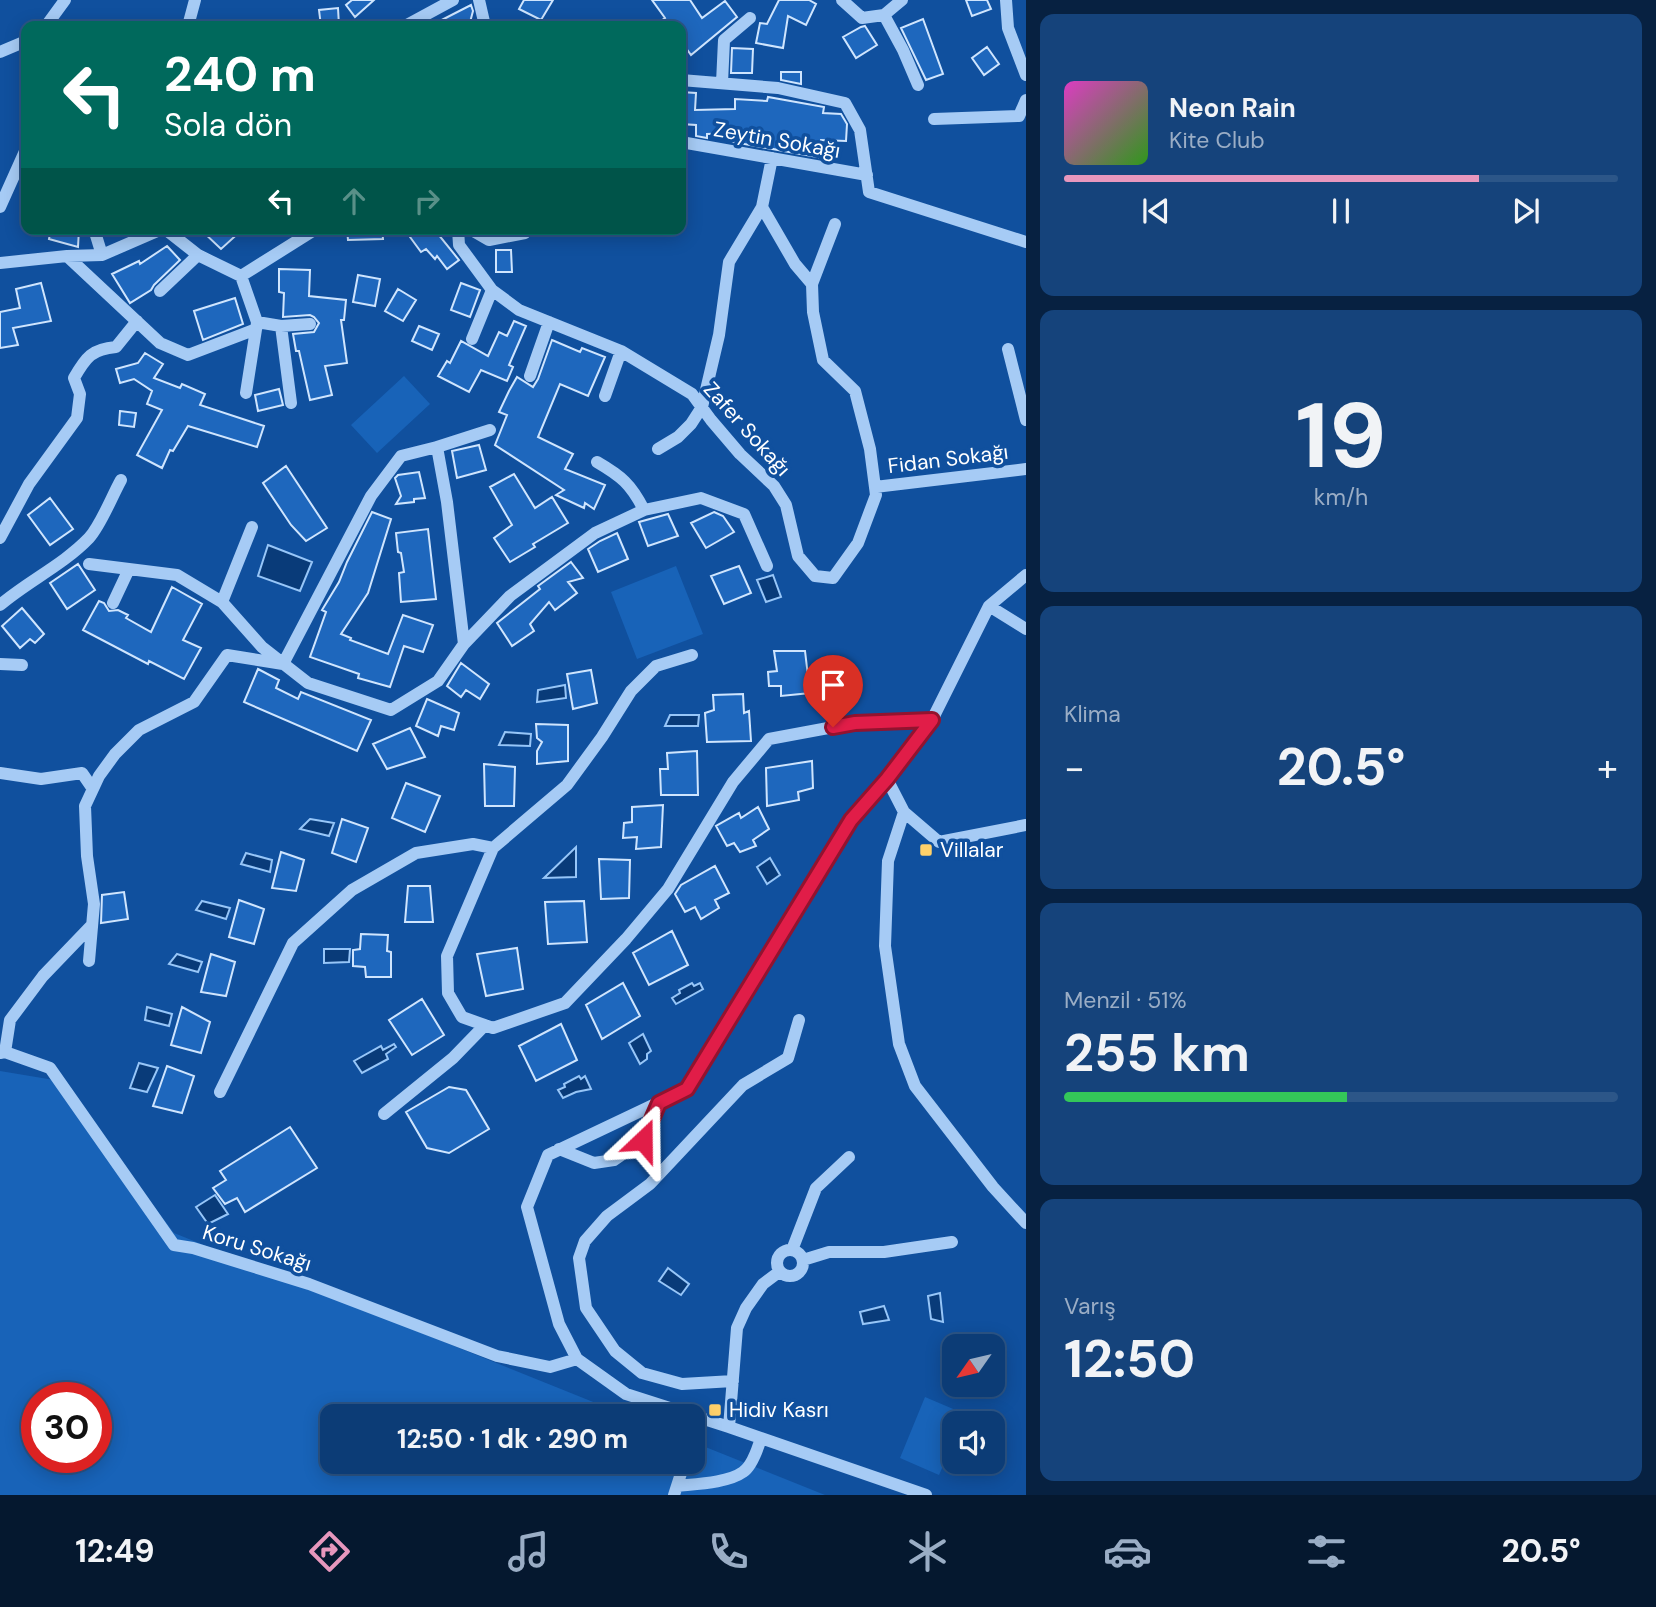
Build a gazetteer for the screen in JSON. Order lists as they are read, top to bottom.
{
  "streets": {
    "street": [
      "Zeytin Sokağı",
      "Zafer Sokağı",
      "Fidan Sokağı",
      "Koru Sokağı"
    ]
  },
  "crossings": [
    ["Zafer Sokağı", "Fidan Sokağı"]
  ],
  "places": {
    "transit": ["Villalar", "Hidiv Kasrı"]
  },
  "north": "bottom left",
  "page": {
    "turn": ["240 m", "Sola dön"],
    "song": ["Neon Rain", "Kite Club"],
    "tile": [
      ["19", "km/h"],
      "Klima",
      ["Menzil · 51%", "255 km"],
      ["Varış", "12:50"]
    ],
    "heat": ["−", "20.5°", "+"],
    "limit": "30",
    "trip": "12:50 · 1 dk · 290 m",
    "tabs": ["12:49", "20.5°"]
  }
}
